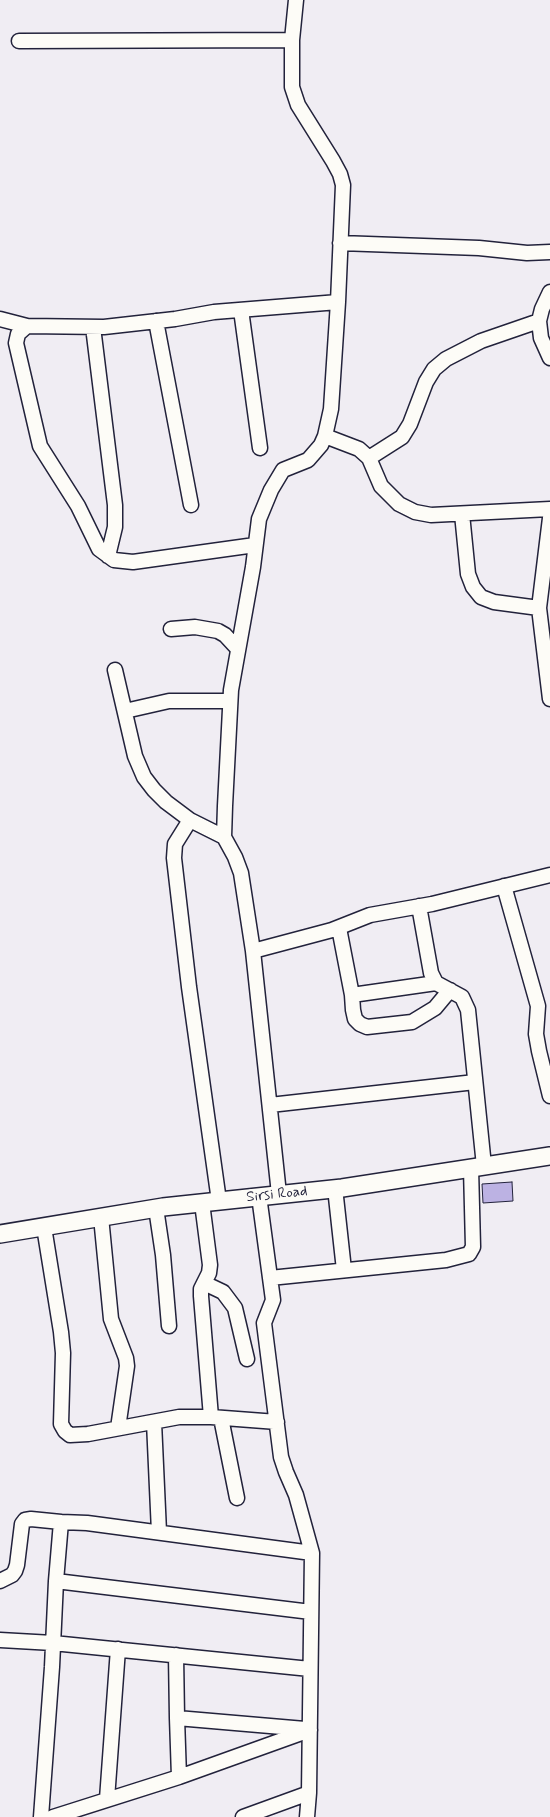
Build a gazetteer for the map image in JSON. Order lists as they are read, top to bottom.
{
  "streets": {
    "main road": ["Sirsi Road"]
  }
}
